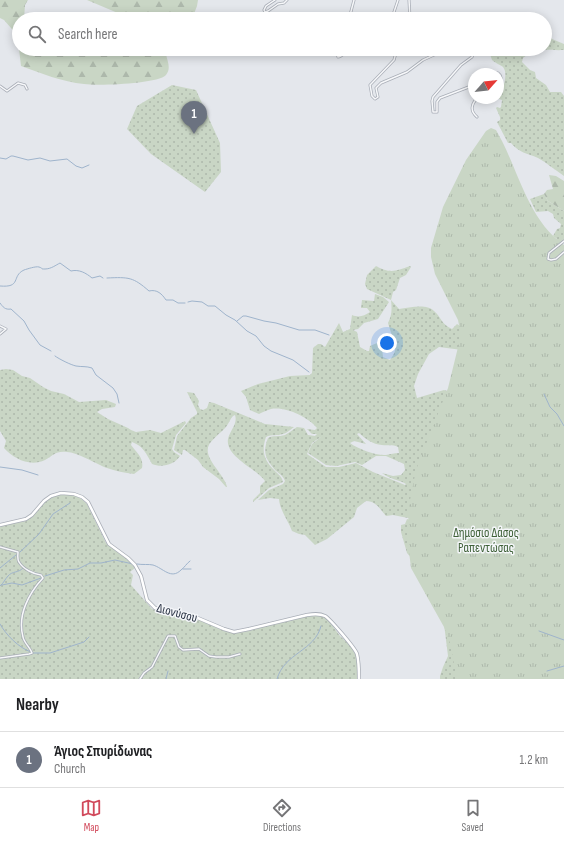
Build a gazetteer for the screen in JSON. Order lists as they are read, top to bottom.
{
  "streets": {
    "main road": ["Διονύσου"]
  },
  "parks": ["Δημόσιο Δάσος Ραπεντώσας"],
  "north": "top right",
  "page": {
    "search": "Search here",
    "pins": "1",
    "heading": "Nearby",
    "list": [
      {
        "mark": "1",
        "name": "Άγιος Σπυρίδωνας",
        "note": "Church",
        "value": "1.2 km"
      }
    ],
    "nav": ["Map", "Directions", "Saved"]
  }
}
